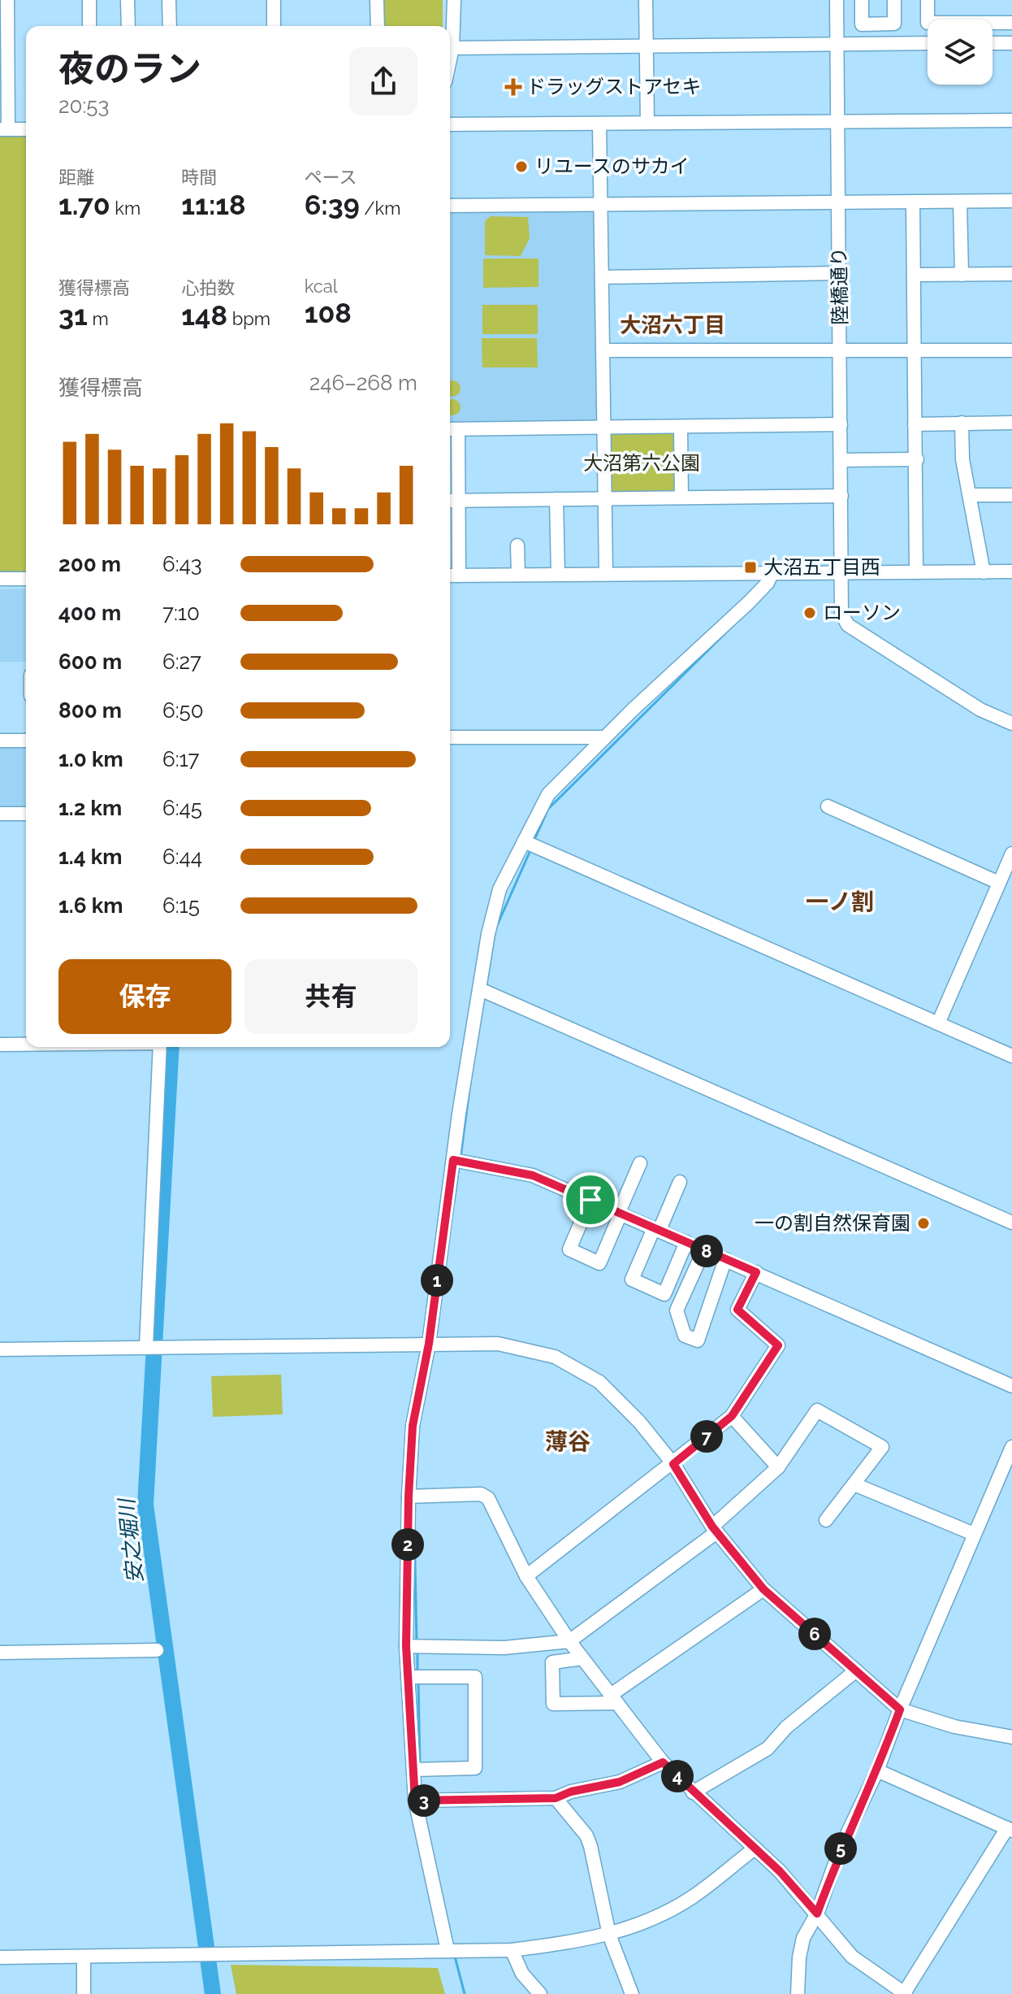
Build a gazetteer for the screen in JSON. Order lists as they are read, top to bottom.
{
  "streets": {
    "street": ["陸橋通り"]
  },
  "districts": ["大沼六丁目", "一ノ割", "薄谷"],
  "water": ["安之堀川"],
  "parks": ["大沼第六公園"],
  "places": {
    "health": ["ドラッグストアセキ"],
    "other": ["リユースのサカイ", "ローソン", "一の割自然保育園"],
    "transit": ["大沼五丁目西"]
  },
  "page": {
    "heading": ["夜のラン", "20:53"],
    "stats": [
      ["距離", "1.70 km"],
      ["時間", "11:18"],
      ["ペース", "6:39 /km"],
      ["獲得標高", "31 m"],
      ["心拍数", "148 bpm"],
      ["kcal", "108"]
    ],
    "chart": ["獲得標高", "246–268 m"],
    "list": [
      {
        "name": "200 m",
        "note": "6:43"
      },
      {
        "name": "400 m",
        "note": "7:10"
      },
      {
        "name": "600 m",
        "note": "6:27"
      },
      {
        "name": "800 m",
        "note": "6:50"
      },
      {
        "name": "1.0 km",
        "note": "6:17"
      },
      {
        "name": "1.2 km",
        "note": "6:45"
      },
      {
        "name": "1.4 km",
        "note": "6:44"
      },
      {
        "name": "1.6 km",
        "note": "6:15"
      }
    ],
    "buttons": ["保存", "共有"],
    "pins": [
      "8",
      "1",
      "7",
      "2",
      "6",
      "4",
      "3",
      "5"
    ]
  }
}
